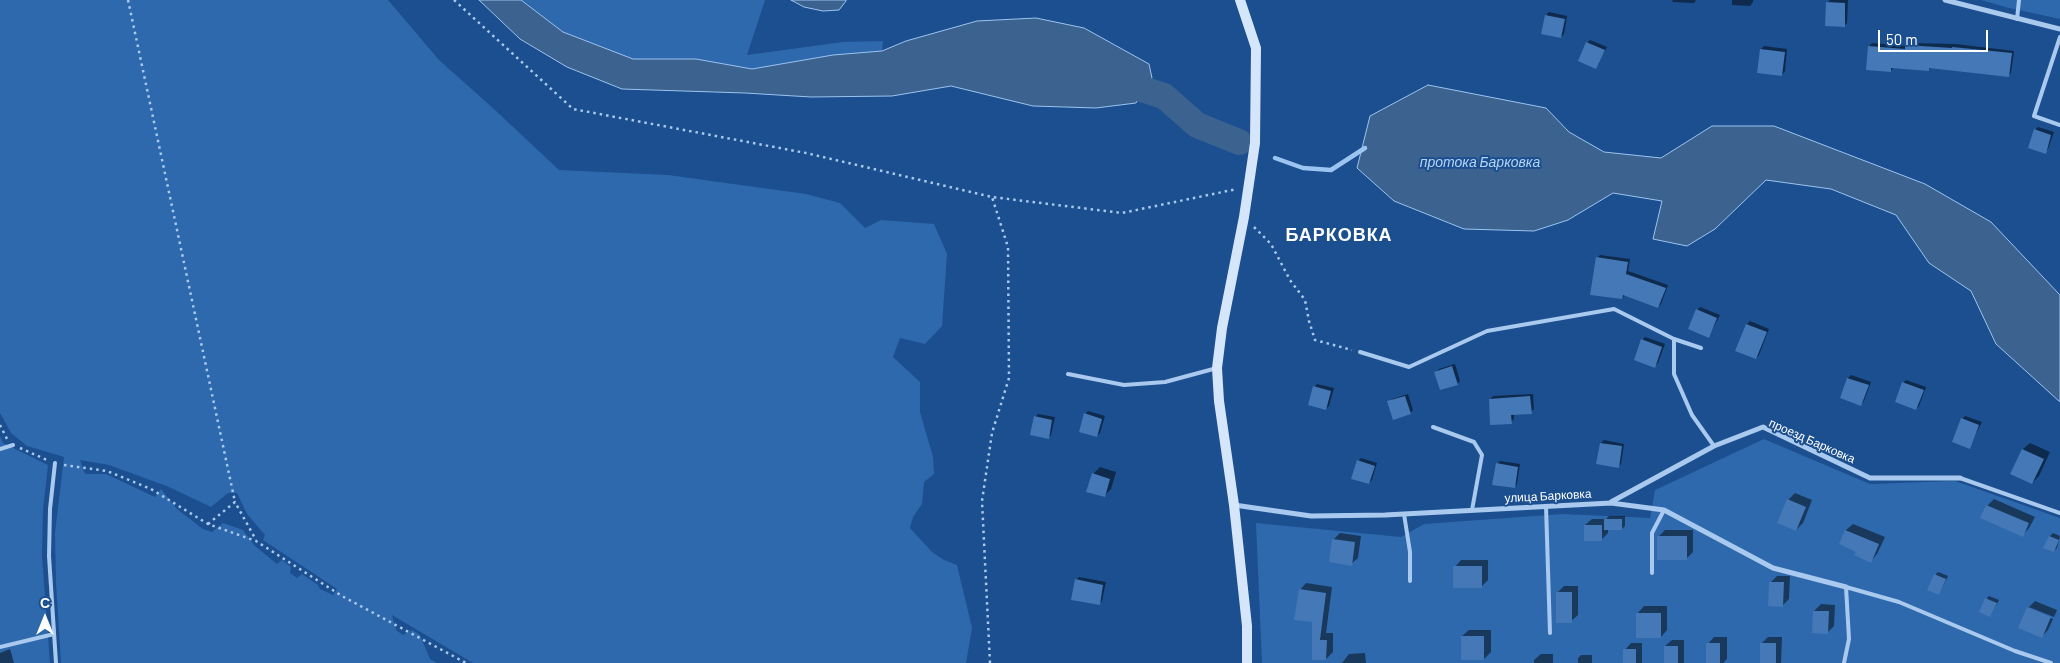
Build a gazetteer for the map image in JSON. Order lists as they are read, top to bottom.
{
  "streets": {
    "street": ["проезд Барковка", "улица Барковка"]
  },
  "crossings": [
    ["проезд Барковка", "улица Барковка"]
  ],
  "districts": ["БАРКОВКА"],
  "water": ["протока Барковка"],
  "scale_bar": "50 m",
  "north": "top"
}
